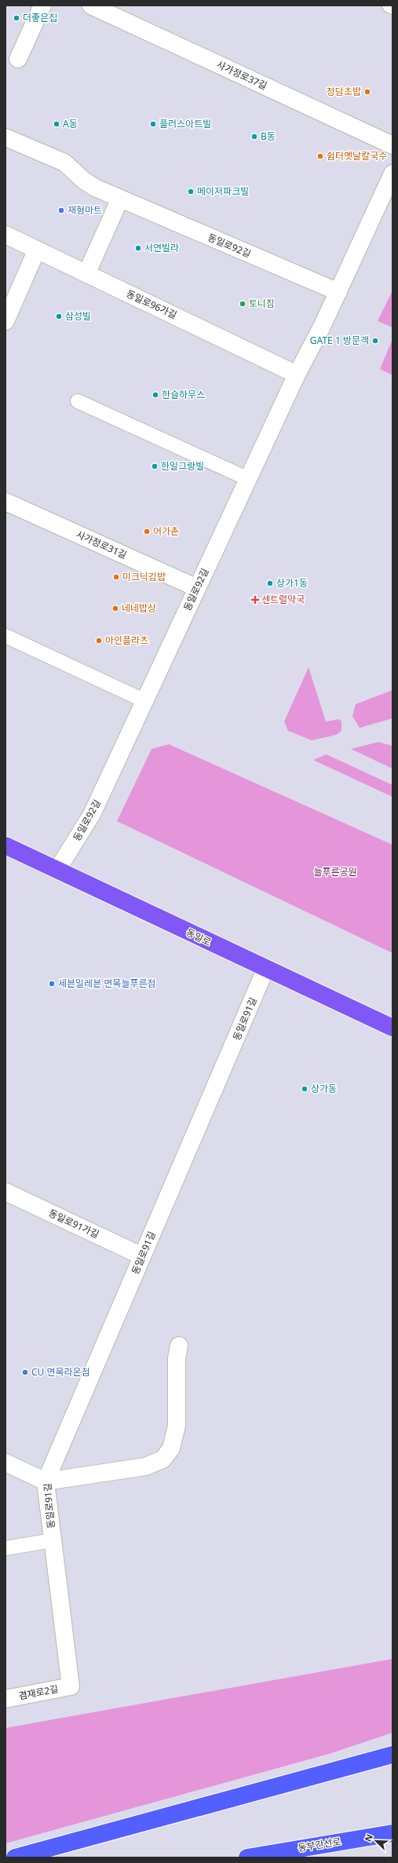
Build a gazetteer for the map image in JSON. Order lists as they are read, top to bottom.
{
  "streets": {
    "highway": ["동부간선로"],
    "main road": ["동일로"],
    "street": [
      "사가정로37길",
      "동일로92길",
      "동일로96가길",
      "사가정로31길",
      "동일로91길",
      "동일로91가길",
      "겸재로2길"
    ]
  },
  "crossings": [
    ["동일로92길", "동일로96가길"],
    ["동일로92길", "사가정로31길"],
    ["동일로92길", "동일로"],
    ["동일로", "동일로91길"],
    ["동일로91길", "동일로91가길"],
    ["동일로91길", "겸재로2길"]
  ],
  "parks": ["늘푸른공원"],
  "places": {
    "other": [
      "더좋은집",
      "정담초밥",
      "A동",
      "플러스아트빌",
      "B동",
      "쉼터옛날칼국수",
      "메이저파크빌",
      "재형마트",
      "서연빌라",
      "토니짐",
      "삼성빌",
      "GATE 1 방문객",
      "한슬하우스",
      "한일그랑빌",
      "어가촌",
      "미크닉김밥",
      "상가1동",
      "네네밥상",
      "아인플라츠",
      "세븐일레븐 면목늘푸른점",
      "상가동",
      "CU 면목라온점"
    ],
    "health": ["센트럴약국"]
  },
  "north": "top left"
}
